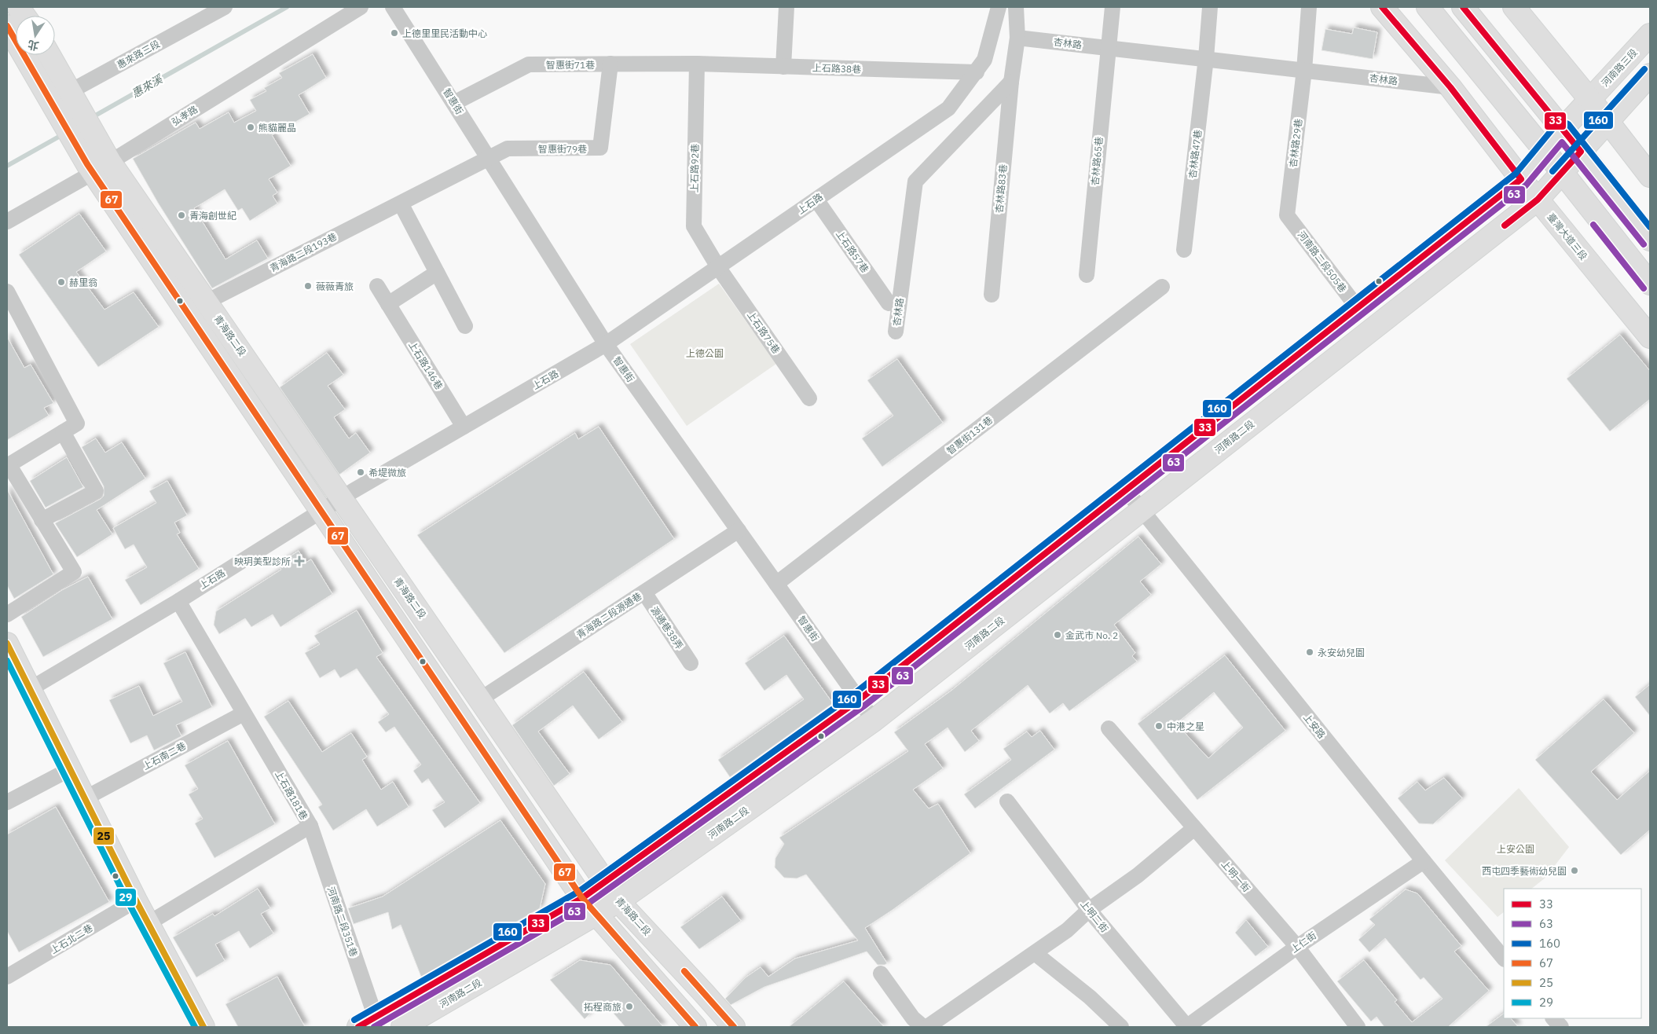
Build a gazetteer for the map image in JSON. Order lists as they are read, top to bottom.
{
  "streets": {
    "main road": [
      "河南路三段",
      "臺灣大道三段",
      "青海路二段",
      "河南路二段"
    ],
    "street": [
      "杏林路",
      "惠來路三段",
      "智惠街71巷",
      "上石路38巷",
      "智惠街",
      "弘孝路",
      "杏林路29巷",
      "智惠街79巷",
      "杏林路47巷",
      "杏林路65巷",
      "上石路92巷",
      "杏林路83巷",
      "上石路",
      "上石路57巷",
      "青海路二段193巷",
      "河南路二段505巷",
      "上石路75巷",
      "上石路146巷",
      "智惠街131巷",
      "青海路二段源通巷",
      "源通巷38弄",
      "上安路",
      "上石南二巷",
      "上石路181巷",
      "上明一街",
      "上明二街",
      "河南路二段351巷",
      "上石北二巷",
      "上仁街"
    ]
  },
  "crossings": [
    ["杏林路", "杏林路29巷"],
    ["杏林路", "杏林路47巷"],
    ["杏林路", "杏林路65巷"],
    ["杏林路", "杏林路83巷"],
    ["杏林路", "臺灣大道三段"],
    ["智惠街71巷", "上石路38巷"],
    ["智惠街71巷", "智惠街"],
    ["智惠街71巷", "智惠街79巷"],
    ["智惠街71巷", "上石路92巷"],
    ["上石路38巷", "上石路92巷"],
    ["上石路38巷", "上石路"],
    ["智惠街", "智惠街79巷"],
    ["智惠街", "上石路"],
    ["智惠街", "青海路二段193巷"],
    ["智惠街", "智惠街131巷"],
    ["智惠街", "河南路二段"],
    ["智惠街", "青海路二段源通巷"],
    ["弘孝路", "青海路二段"],
    ["杏林路29巷", "河南路二段505巷"],
    ["智惠街79巷", "青海路二段193巷"],
    ["上石路92巷", "上石路"],
    ["上石路92巷", "上石路75巷"],
    ["上石路", "上石路57巷"],
    ["上石路", "上石路75巷"],
    ["上石路", "青海路二段"],
    ["上石路", "上石路146巷"],
    ["上石路", "上石路181巷"],
    ["臺灣大道三段", "河南路二段"],
    ["青海路二段193巷", "青海路二段"],
    ["青海路二段", "河南路二段"],
    ["青海路二段", "青海路二段源通巷"],
    ["河南路二段", "上安路"],
    ["青海路二段源通巷", "源通巷38弄"],
    ["上安路", "上仁街"],
    ["上石南二巷", "上石路181巷"],
    ["上石路181巷", "河南路二段351巷"],
    ["上明一街", "上仁街"],
    ["上明二街", "上仁街"]
  ],
  "water": ["惠來溪"],
  "parks": ["上德公園", "上安公園"],
  "places": {
    "other": [
      "上德里里民活動中心",
      "熊貓麗晶",
      "青海創世紀",
      "赫里翁",
      "薇薇青旅",
      "希堤微旅",
      "金武市 No. 2",
      "永安幼兒園",
      "中港之星",
      "西屯四季藝術幼兒園",
      "拓程商旅"
    ],
    "health": ["映玥美型診所"]
  },
  "lines": [
    "transit line 33",
    "transit line 67",
    "transit line 160",
    "transit line 63",
    "transit line 25",
    "transit line 29"
  ],
  "legend": [
    "33",
    "63",
    "160",
    "67",
    "25",
    "29"
  ],
  "north": "bottom"
}
